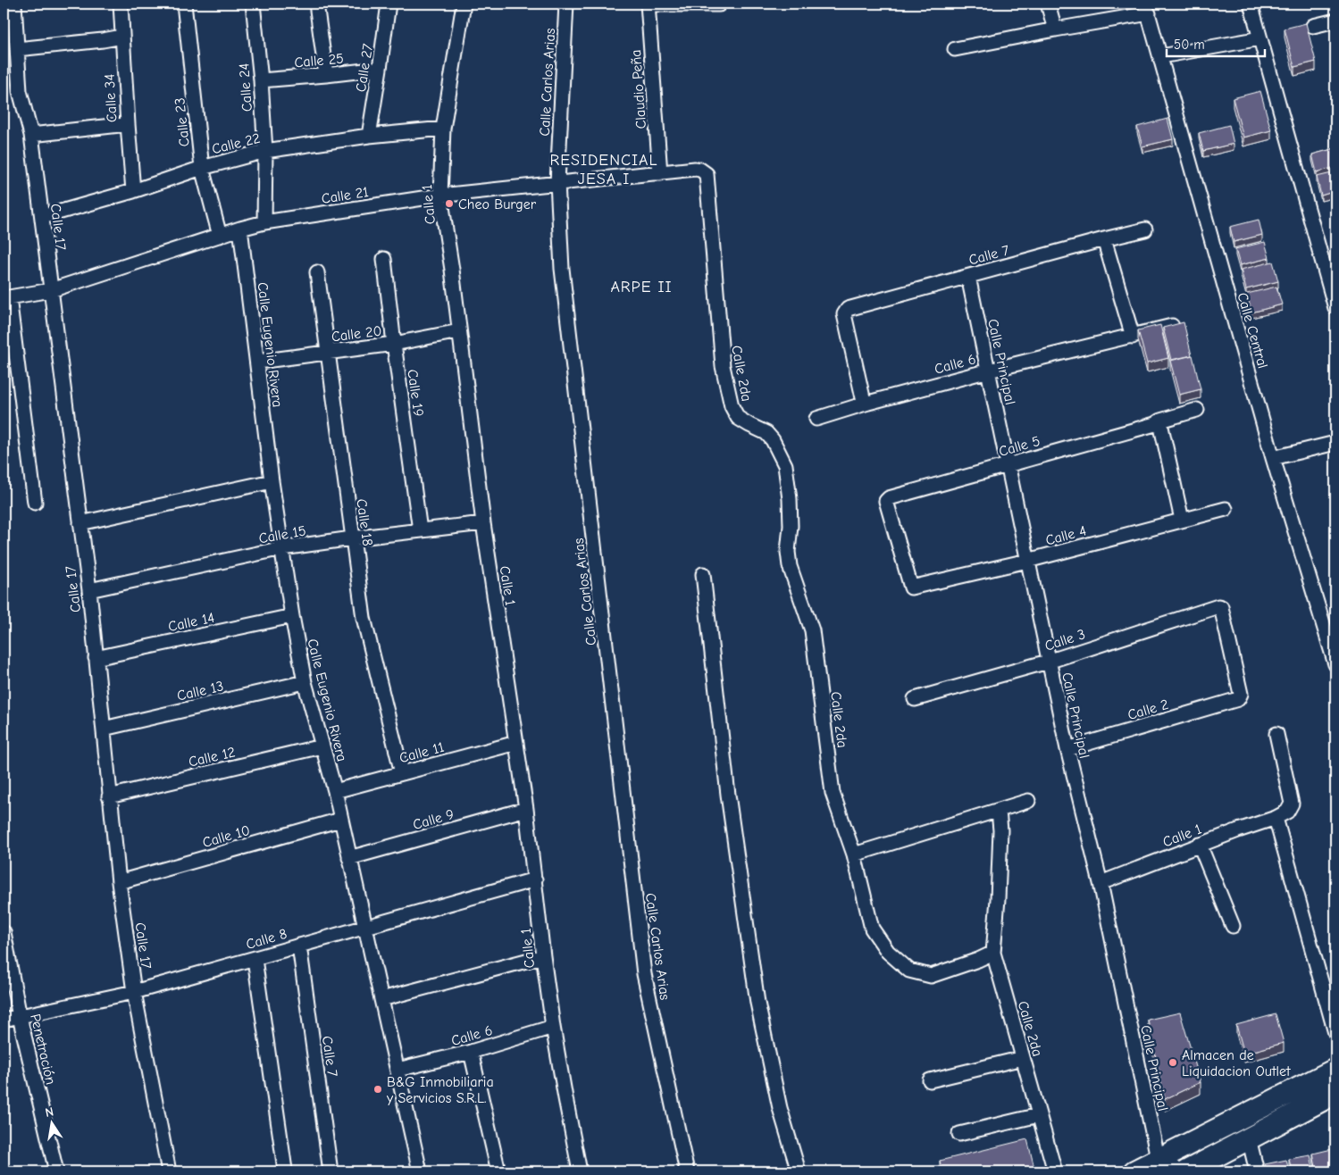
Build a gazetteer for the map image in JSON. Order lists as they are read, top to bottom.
{
  "streets": {
    "street": [
      "Calle 25",
      "Calle 27",
      "Calle Carlos Arias",
      "Calle 24",
      "Claudio Peña",
      "Calle 34",
      "Calle 23",
      "Calle 22",
      "Calle 21",
      "Calle 1",
      "Calle 17",
      "Calle 7",
      "Calle Central",
      "Calle 20",
      "Calle Eugenio Rivera",
      "Calle Principal",
      "Calle 6",
      "Calle 2da",
      "Calle 19",
      "Calle 5",
      "Calle 18",
      "Calle 15",
      "Calle 4",
      "Calle 14",
      "Calle 3",
      "Calle 13",
      "Calle 2",
      "Calle 11",
      "Calle 12",
      "Calle 9",
      "Calle 10",
      "Calle 8",
      "Penetración"
    ]
  },
  "crossings": [
    ["Calle 25", "Calle 27"],
    ["Calle 25", "Calle 24"],
    ["Calle 27", "Calle 22"],
    ["Calle Carlos Arias", "Calle 21"],
    ["Calle 24", "Calle 22"],
    ["Calle 24", "Calle 21"],
    ["Claudio Peña", "Calle 21"],
    ["Calle 34", "Calle 22"],
    ["Calle 23", "Calle 22"],
    ["Calle 23", "Calle 21"],
    ["Calle 22", "Calle 1"],
    ["Calle 22", "Calle 17"],
    ["Calle 21", "Calle 1"],
    ["Calle 21", "Calle 17"],
    ["Calle 21", "Calle Eugenio Rivera"],
    ["Calle 21", "Calle 2da"],
    ["Calle 1", "Calle 20"],
    ["Calle 1", "Calle Principal"],
    ["Calle 1", "Calle 6"],
    ["Calle 1", "Calle 15"],
    ["Calle 1", "Calle 11"],
    ["Calle 1", "Calle 9"],
    ["Calle 1", "Calle 8"],
    ["Calle 17", "Calle 15"],
    ["Calle 17", "Calle 14"],
    ["Calle 17", "Calle 13"],
    ["Calle 17", "Calle 12"],
    ["Calle 17", "Calle 10"],
    ["Calle 17", "Calle 8"],
    ["Calle 7", "Calle Principal"],
    ["Calle 7", "Calle 6"],
    ["Calle 7", "Calle 8"],
    ["Calle 20", "Calle Eugenio Rivera"],
    ["Calle 20", "Calle 19"],
    ["Calle 20", "Calle 18"],
    ["Calle Eugenio Rivera", "Calle 6"],
    ["Calle Eugenio Rivera", "Calle 15"],
    ["Calle Eugenio Rivera", "Calle 14"],
    ["Calle Eugenio Rivera", "Calle 13"],
    ["Calle Eugenio Rivera", "Calle 11"],
    ["Calle Eugenio Rivera", "Calle 12"],
    ["Calle Eugenio Rivera", "Calle 9"],
    ["Calle Eugenio Rivera", "Calle 10"],
    ["Calle Eugenio Rivera", "Calle 8"],
    ["Calle Principal", "Calle 6"],
    ["Calle Principal", "Calle 5"],
    ["Calle Principal", "Calle 4"],
    ["Calle Principal", "Calle 3"],
    ["Calle Principal", "Calle 2"],
    ["Calle 19", "Calle 15"],
    ["Calle 5", "Calle 4"],
    ["Calle 18", "Calle 15"],
    ["Calle 18", "Calle 11"],
    ["Calle 3", "Calle 2"],
    ["Calle 8", "Penetración"]
  ],
  "districts": ["RESIDENCIAL JESA I", "ARPE II"],
  "places": ["Cheo Burger", "Almacen de Liquidacion Outlet", "B&G Inmobiliaria y Servicios S.R.L."],
  "scale_bar": "50 m",
  "north": "top"
}
